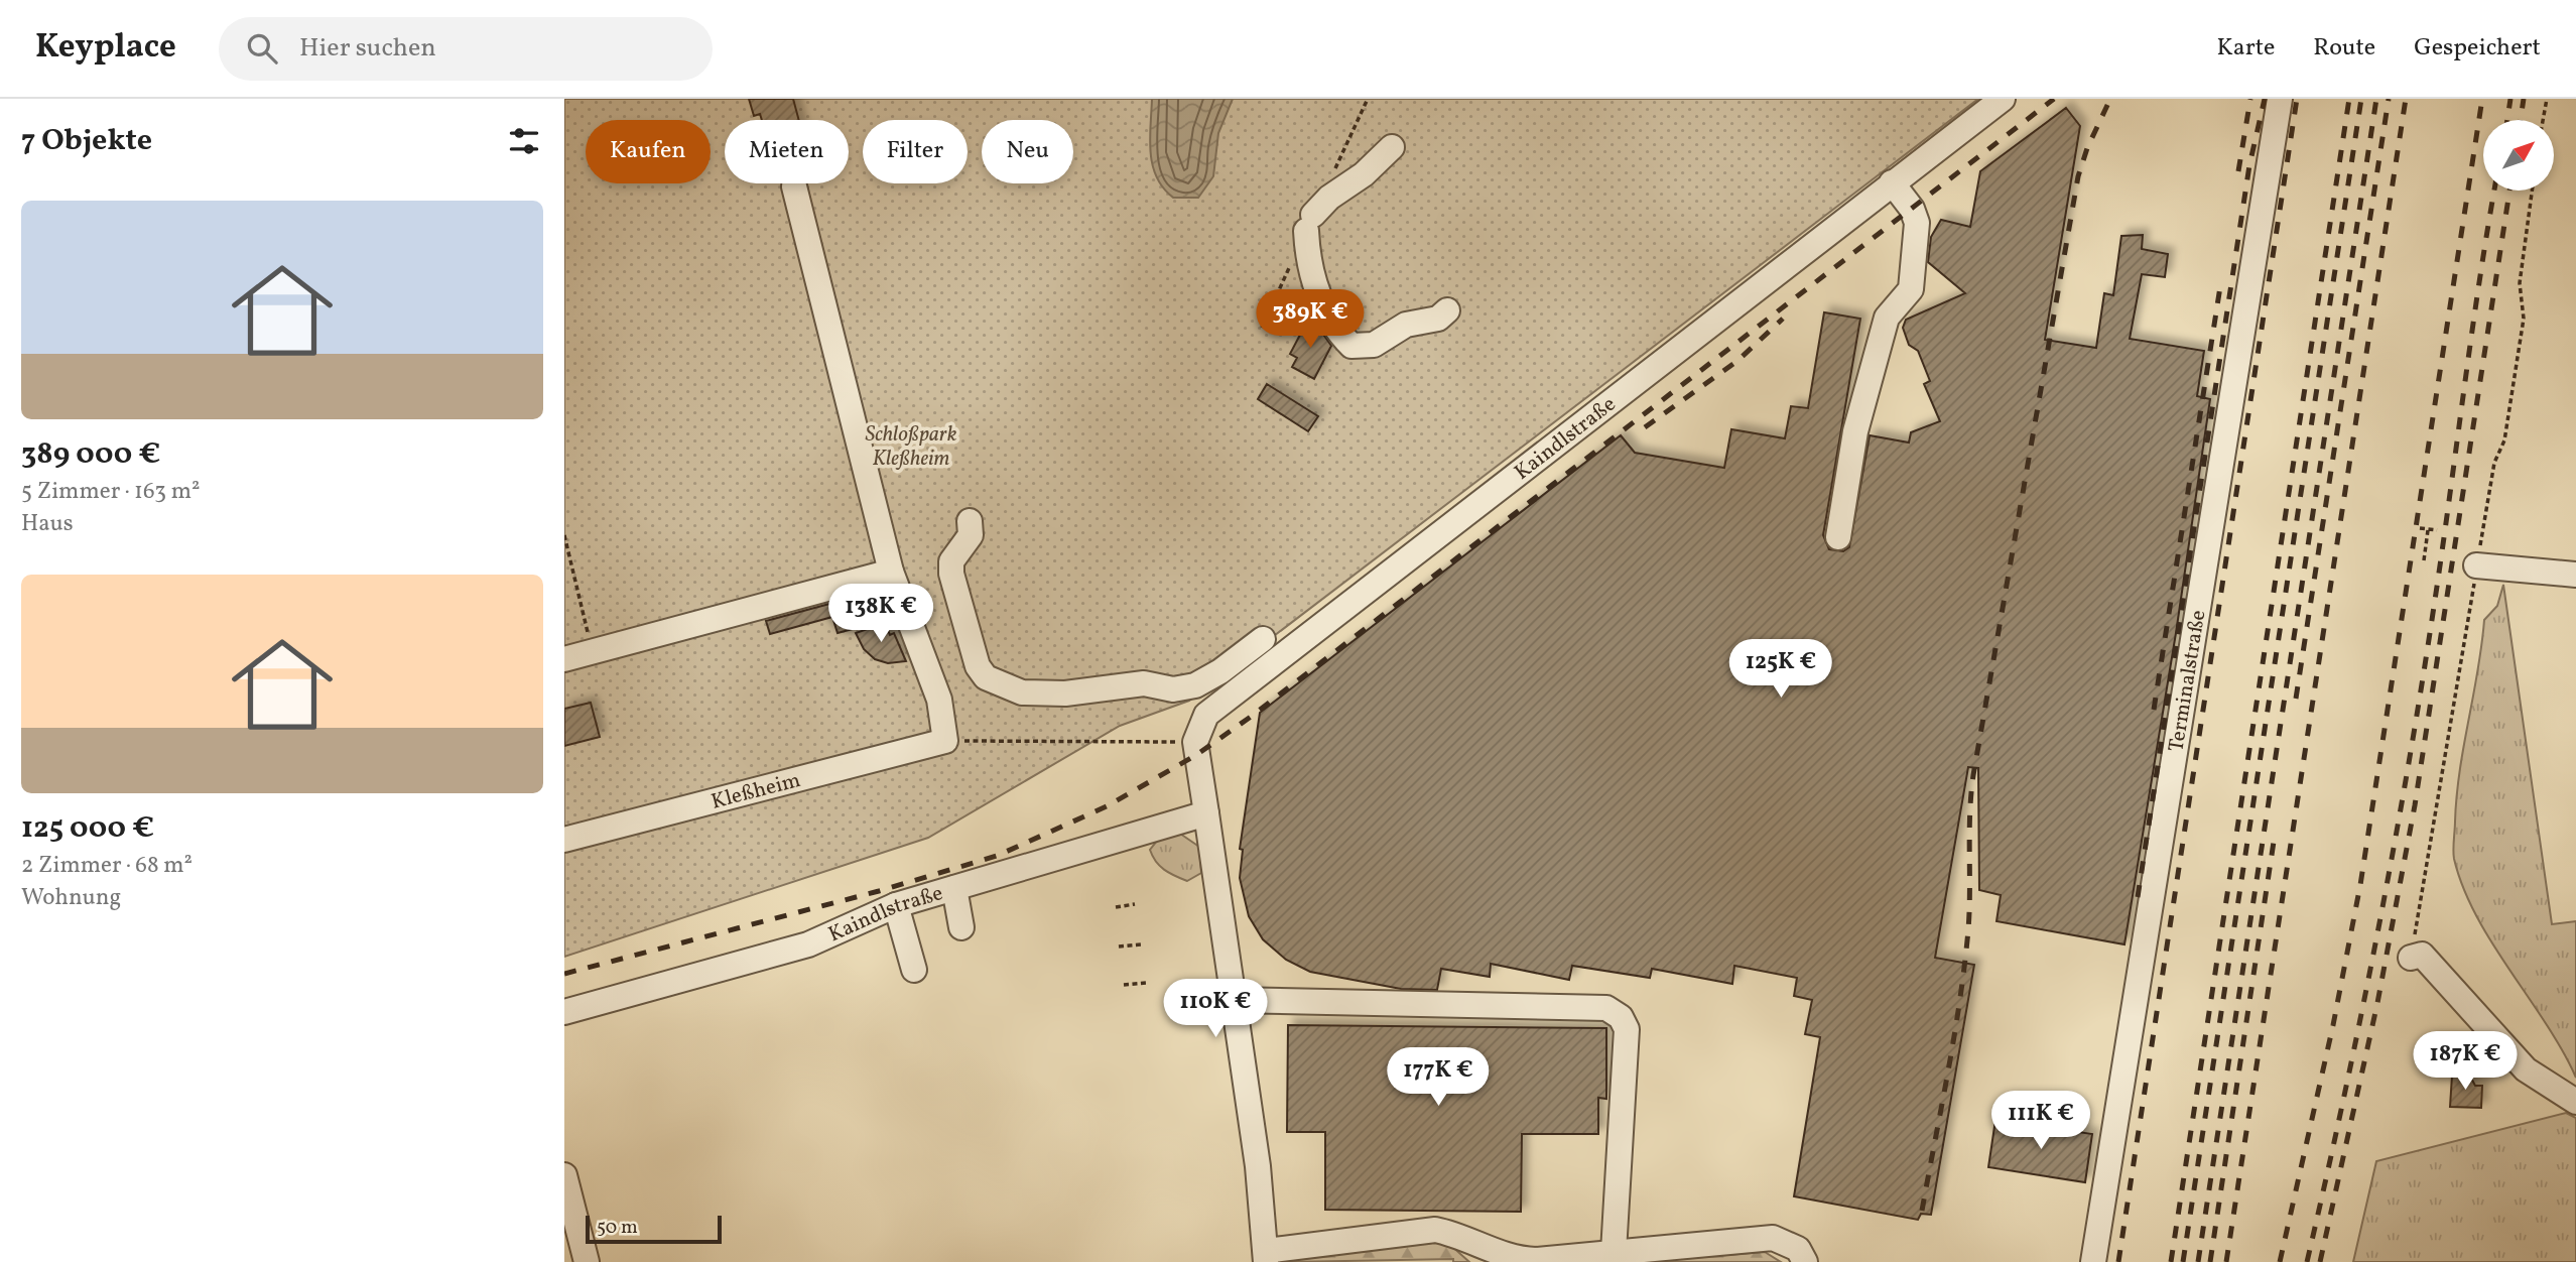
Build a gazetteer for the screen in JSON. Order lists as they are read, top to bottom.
{
  "streets": {
    "street": ["Kaindlstraße", "Terminalstraße", "Kleßheim"]
  },
  "parks": ["Schloßpark Kleßheim"],
  "scale_bar": "50 m",
  "north": "top right",
  "page": {
    "header": "Keyplace",
    "search": "Hier suchen",
    "nav": ["Karte", "Route", "Gespeichert"],
    "heading": "7 Objekte",
    "chip": [
      "Kaufen",
      "Mieten",
      "Filter",
      "Neu"
    ],
    "list": [
      {
        "name": "389 000 €",
        "note": "5 Zimmer · 163 m² · Haus"
      },
      {
        "name": "125 000 €",
        "note": "2 Zimmer · 68 m² · Wohnung"
      }
    ],
    "price": [
      "389K €",
      "138K €",
      "125K €",
      "110K €",
      "187K €",
      "177K €",
      "111K €"
    ],
    "scale": "50 m"
  }
}
